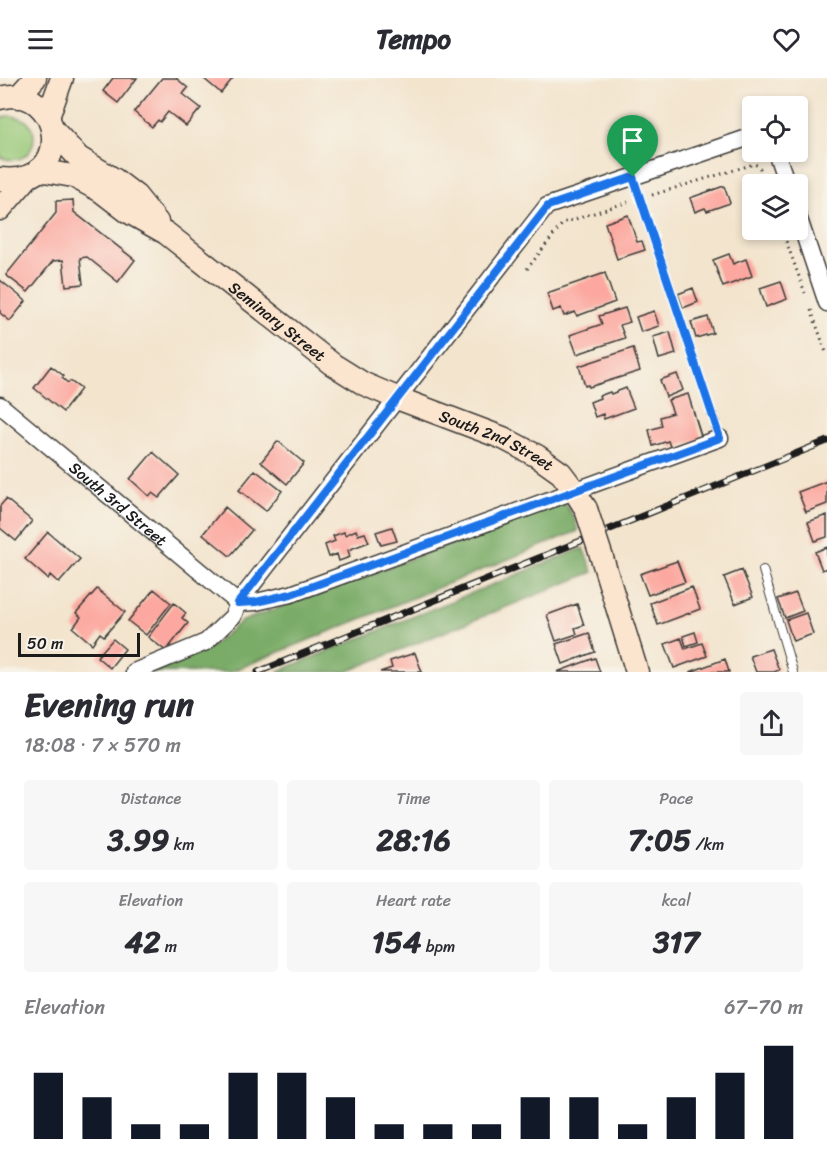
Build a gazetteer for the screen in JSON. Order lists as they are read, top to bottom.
{
  "streets": {
    "street": ["Seminary Street", "South 2nd Street", "South 3rd Street"]
  },
  "crossings": [
    ["Seminary Street", "South 2nd Street"]
  ],
  "scale_bar": "50 m",
  "page": {
    "header": "Tempo",
    "scale": "50 m",
    "heading": ["Evening run", "18:08 · 7 × 570 m"],
    "stats": [
      ["Distance", "3.99 km"],
      ["Time", "28:16"],
      ["Pace", "7:05 /km"],
      ["Elevation", "42 m"],
      ["Heart rate", "154 bpm"],
      ["kcal", "317"]
    ],
    "chart": ["Elevation", "67–70 m"]
  }
}
